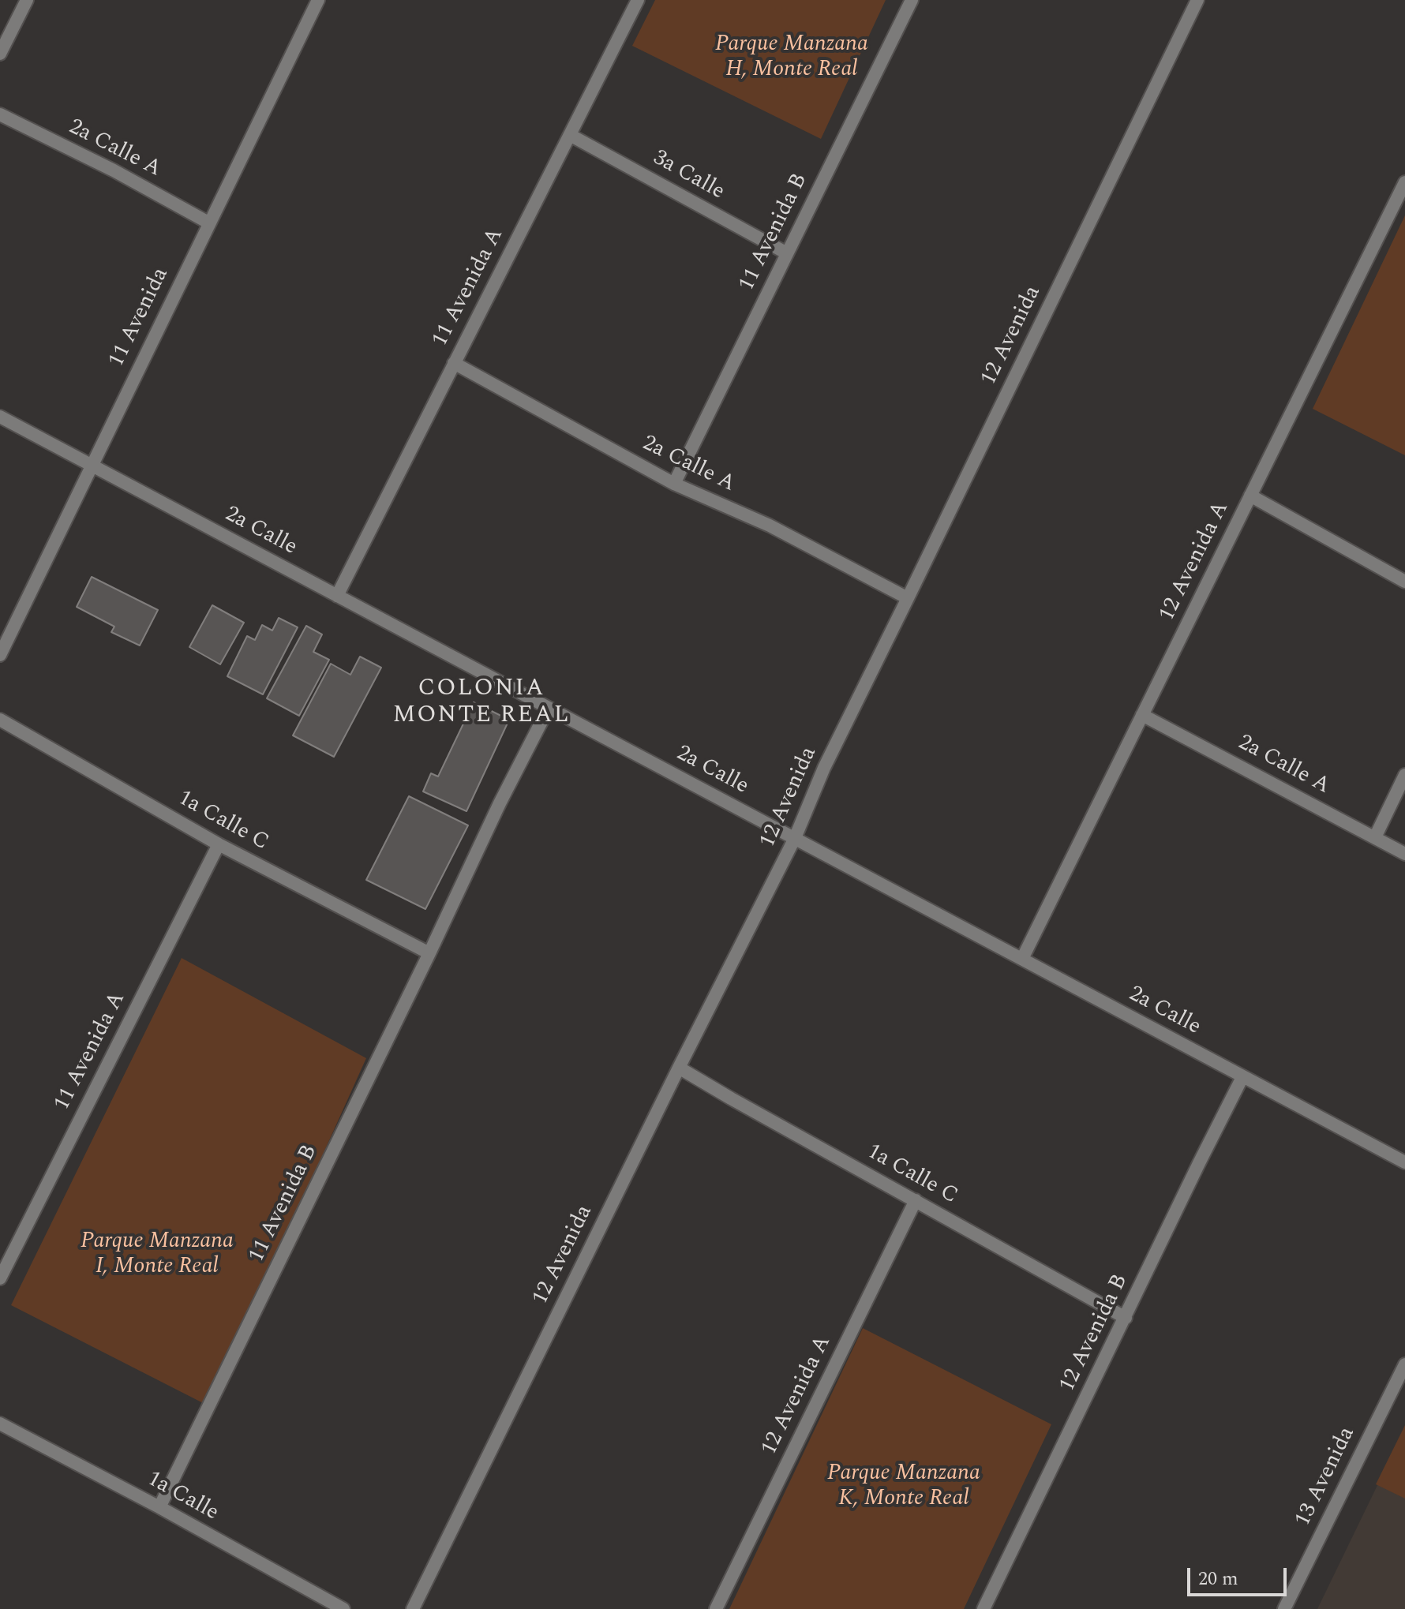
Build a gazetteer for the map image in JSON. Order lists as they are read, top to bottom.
{
  "streets": {
    "street": [
      "2a Calle A",
      "3a Calle",
      "11 Avenida B",
      "11 Avenida A",
      "11 Avenida",
      "12 Avenida",
      "2a Calle",
      "12 Avenida A",
      "1a Calle C",
      "12 Avenida B",
      "13 Avenida",
      "1a Calle"
    ]
  },
  "crossings": [
    ["2a Calle A", "11 Avenida B"],
    ["2a Calle A", "11 Avenida A"],
    ["2a Calle A", "11 Avenida"],
    ["2a Calle A", "12 Avenida"],
    ["2a Calle A", "12 Avenida A"],
    ["3a Calle", "11 Avenida B"],
    ["3a Calle", "11 Avenida A"],
    ["11 Avenida B", "2a Calle"],
    ["11 Avenida B", "1a Calle C"],
    ["11 Avenida B", "1a Calle"],
    ["11 Avenida A", "2a Calle"],
    ["11 Avenida A", "1a Calle C"],
    ["11 Avenida", "2a Calle"],
    ["12 Avenida", "2a Calle"],
    ["12 Avenida", "1a Calle C"],
    ["2a Calle", "12 Avenida A"],
    ["2a Calle", "12 Avenida B"],
    ["12 Avenida A", "1a Calle C"],
    ["1a Calle C", "12 Avenida B"]
  ],
  "districts": ["COLONIA MONTE REAL"],
  "parks": ["Parque Manzana H, Monte Real", "Parque Manzana I, Monte Real", "Parque Manzana K, Monte Real"],
  "scale_bar": "20 m"
}
